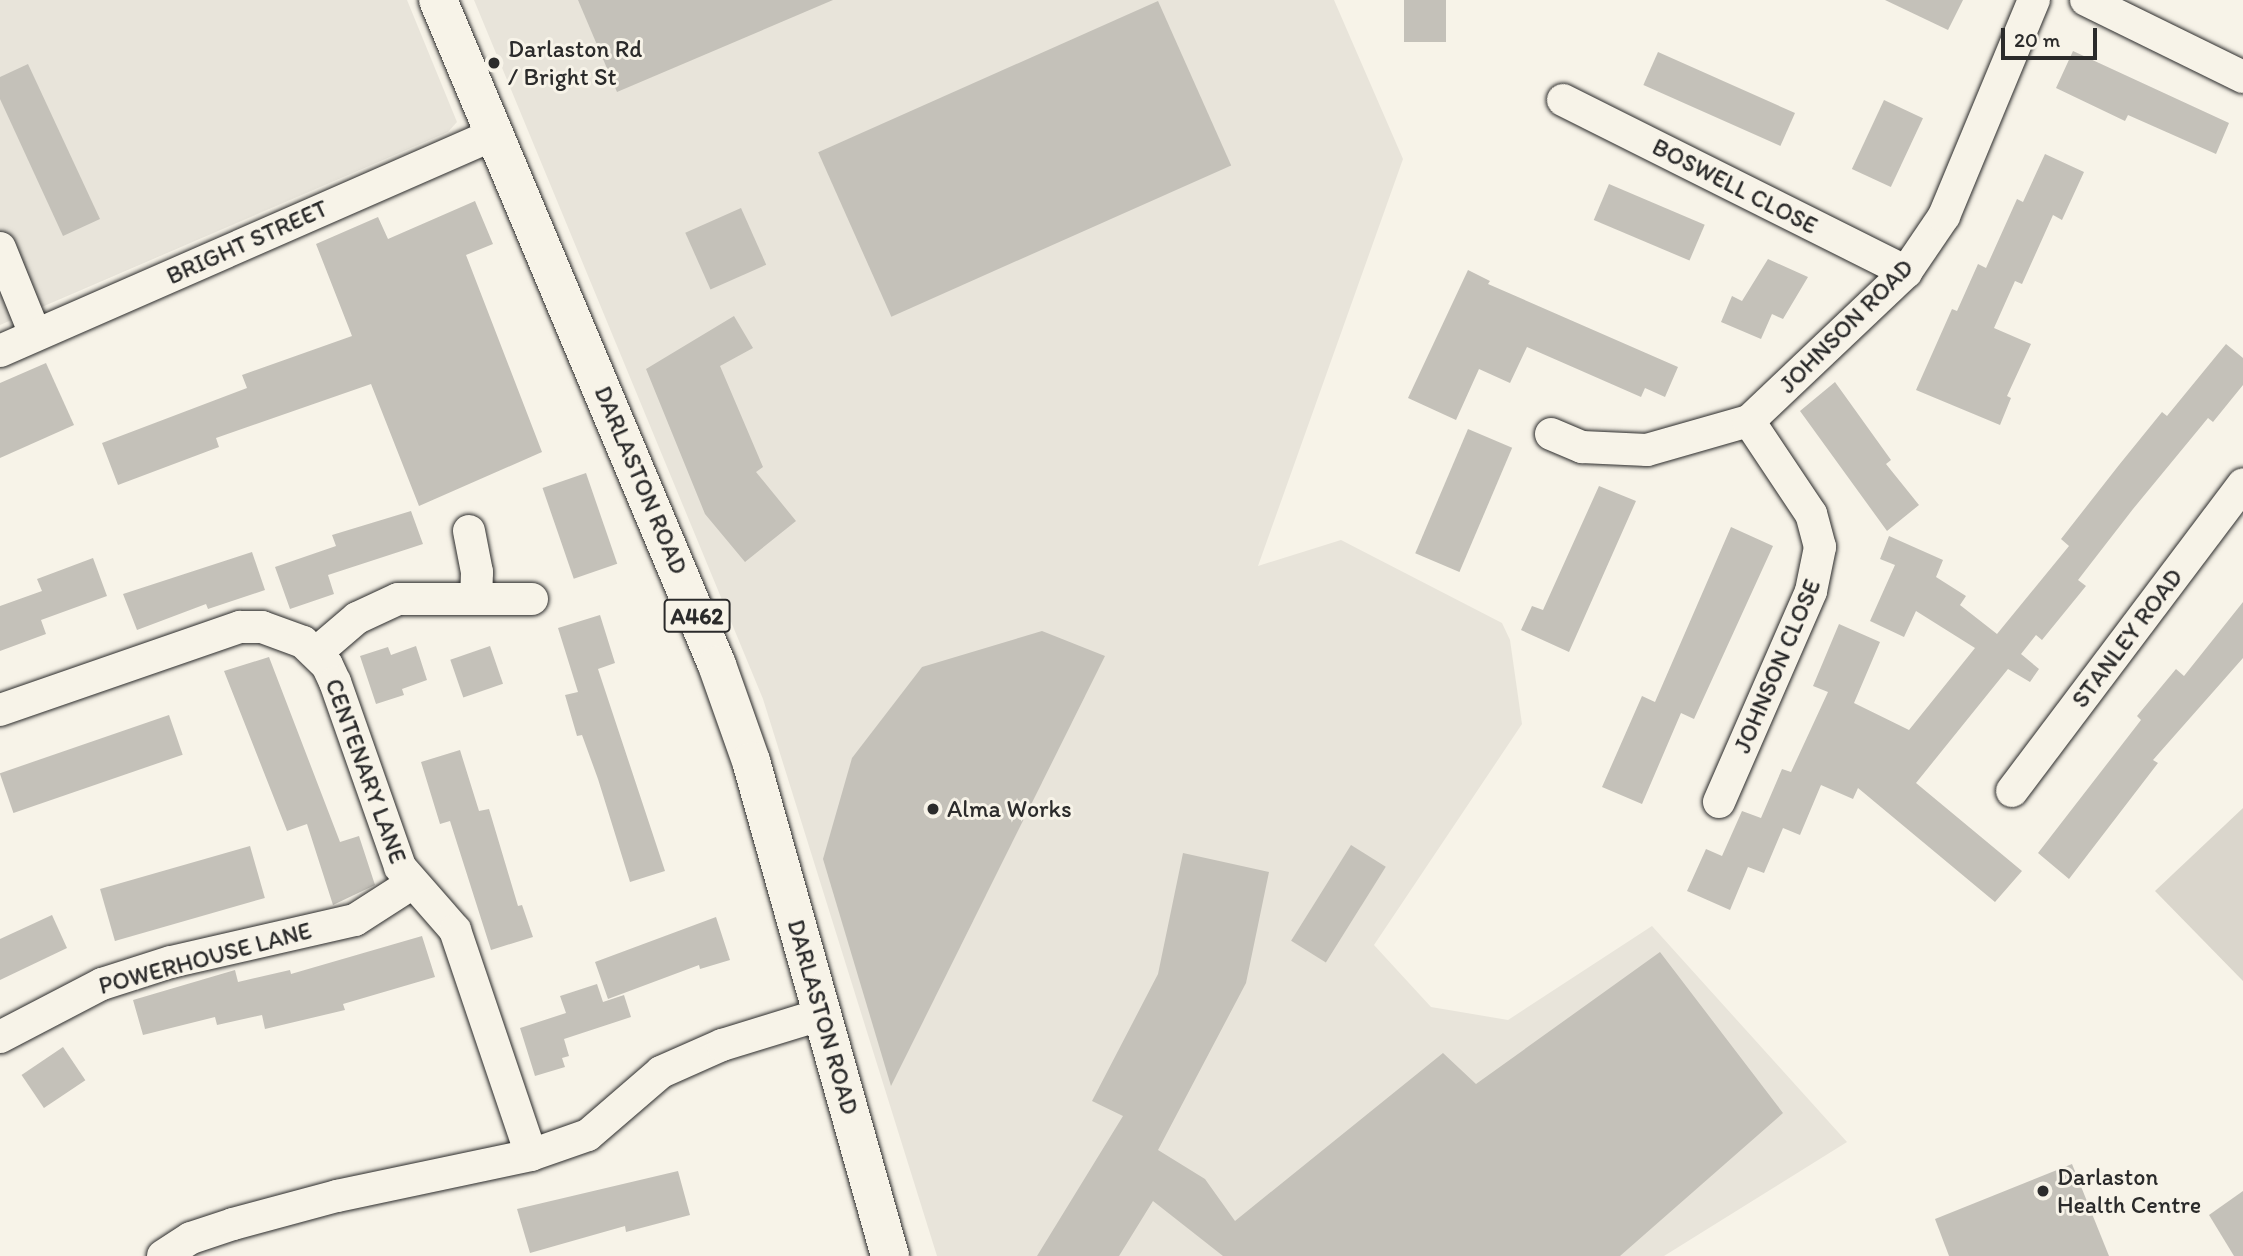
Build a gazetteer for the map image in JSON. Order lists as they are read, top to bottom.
{
  "streets": {
    "main road": ["DARLASTON ROAD", "A462"],
    "street": [
      "BOSWELL CLOSE",
      "BRIGHT STREET",
      "JOHNSON ROAD",
      "STANLEY ROAD",
      "JOHNSON CLOSE",
      "CENTENARY LANE",
      "POWERHOUSE LANE"
    ]
  },
  "crossings": [
    ["BOSWELL CLOSE", "JOHNSON ROAD"],
    ["BRIGHT STREET", "DARLASTON ROAD"],
    ["JOHNSON ROAD", "JOHNSON CLOSE"],
    ["CENTENARY LANE", "POWERHOUSE LANE"]
  ],
  "places": ["Darlaston Rd / Bright St", "Alma Works", "Darlaston Health Centre"],
  "scale_bar": "20 m"
}
